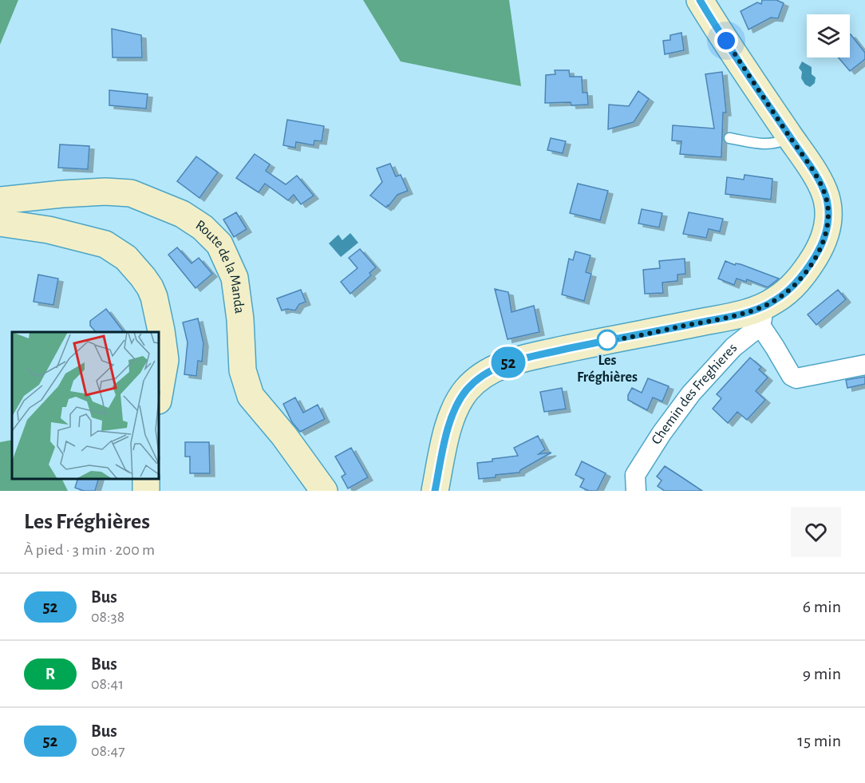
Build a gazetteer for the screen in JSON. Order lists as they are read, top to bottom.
{
  "streets": {
    "main road": ["Route de la Manda"],
    "street": ["Chemin des Freghieres"]
  },
  "places": ["Les Fréghières"],
  "lines": ["bus line 52"],
  "page": {
    "on_map": "52",
    "heading": ["Les Fréghières", "À pied · 3 min · 200 m"],
    "list": [
      {
        "mark": "52",
        "name": "Bus",
        "note": "08:38",
        "value": "6 min"
      },
      {
        "mark": "R",
        "name": "Bus",
        "note": "08:41",
        "value": "9 min"
      },
      {
        "mark": "52",
        "name": "Bus",
        "note": "08:47",
        "value": "15 min"
      }
    ]
  }
}
